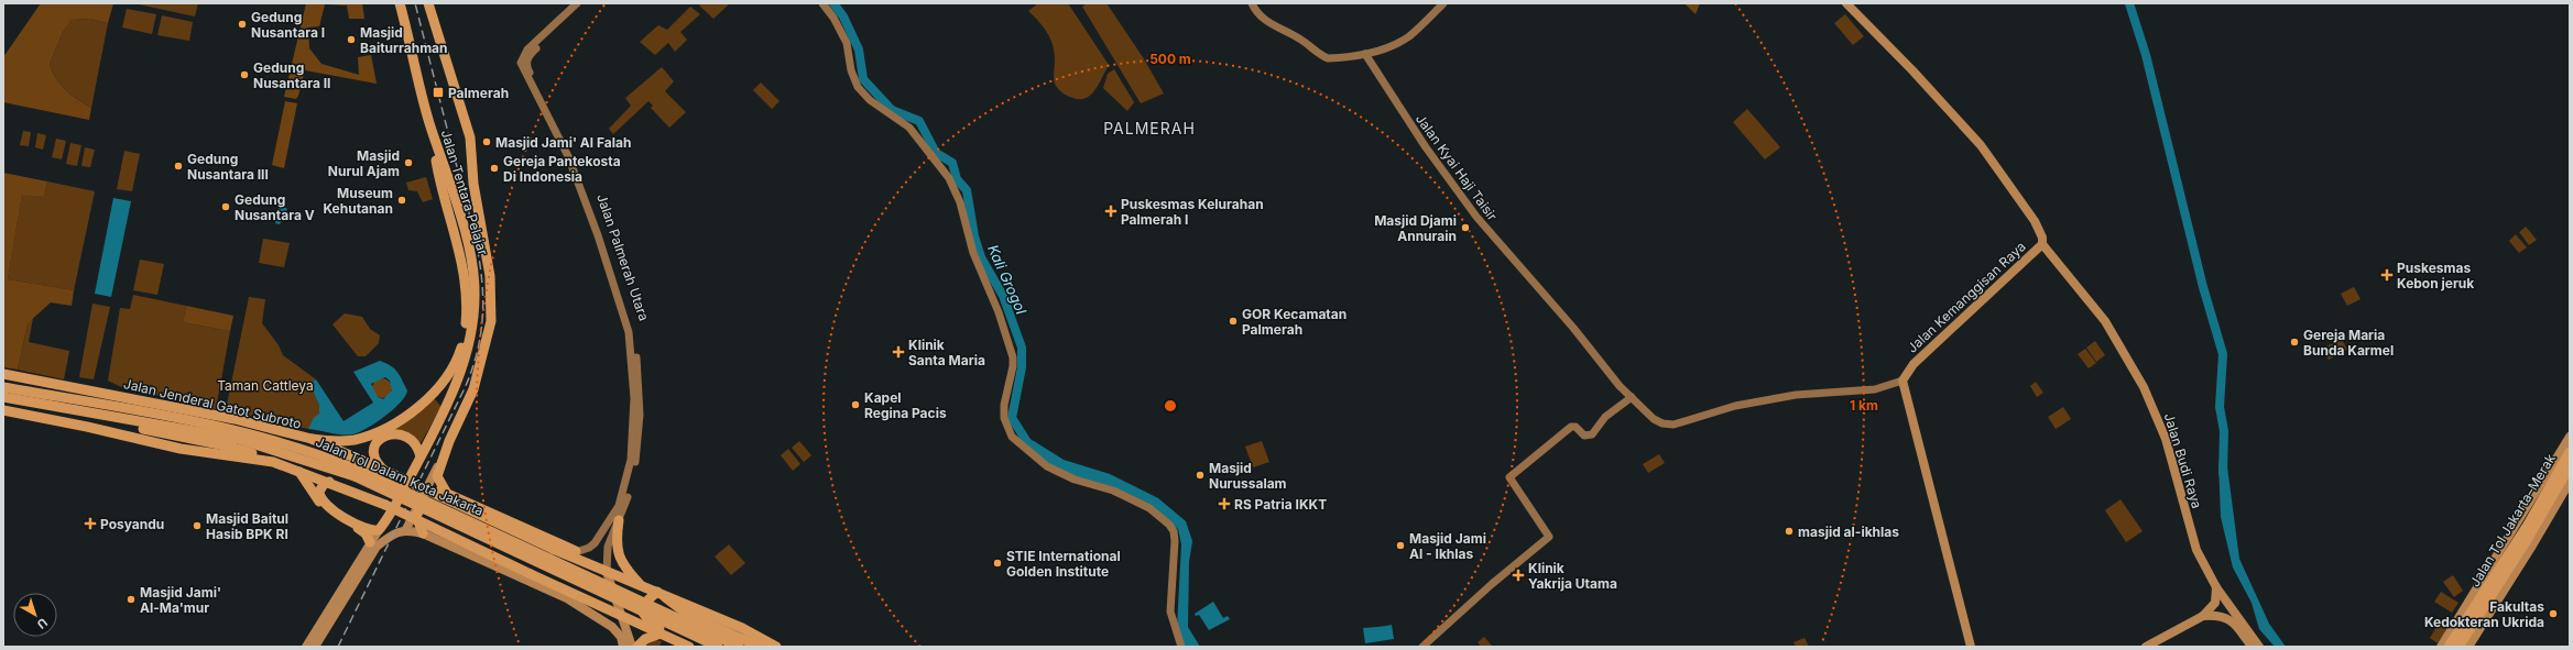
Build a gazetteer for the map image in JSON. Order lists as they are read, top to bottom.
{
  "streets": {
    "highway": [
      "Jalan Tentara Pelajar",
      "Jalan Jenderal Gatot Subroto",
      "Jalan Tol Dalam Kota Jakarta",
      "Jalan Tol Jakarta–Merak"
    ],
    "main road": ["Jalan Palmerah Utara", "Jalan Kemanggisan Raya", "Jalan Budi Raya"],
    "street": ["Jalan Kyai Haji Taisir"]
  },
  "crossings": [
    ["Jalan Kyai Haji Taisir", "Jalan Kemanggisan Raya"],
    ["Jalan Palmerah Utara", "Jalan Jenderal Gatot Subroto"],
    ["Jalan Kemanggisan Raya", "Jalan Budi Raya"]
  ],
  "districts": ["PALMERAH"],
  "water": ["Kali Grogol"],
  "parks": ["Taman Cattleya"],
  "places": {
    "other": [
      "Gedung Nusantara I",
      "Masjid Baiturrahman",
      "Gedung Nusantara II",
      "Masjid Jami' Al Falah",
      "Masjid Nurul Ajam",
      "Gedung Nusantara III",
      "Gereja Pantekosta Di Indonesia",
      "Museum Kehutanan",
      "Gedung Nusantara V",
      "Masjid Djami Annurain",
      "GOR Kecamatan Palmerah",
      "Gereja Maria Bunda Karmel",
      "Kapel Regina Pacis",
      "Masjid Nurussalam",
      "Masjid Baitul Hasib BPK RI",
      "masjid al-ikhlas",
      "Masjid Jami Al - Ikhlas",
      "STIE International Golden Institute",
      "Masjid Jami' Al-Ma'mur",
      "Fakultas Kedokteran Ukrida"
    ],
    "transit": ["Palmerah"],
    "health": [
      "Puskesmas Kelurahan Palmerah I",
      "Puskesmas Kebon jeruk",
      "Klinik Santa Maria",
      "RS Patria IKKT",
      "Posyandu",
      "Klinik Yakrija Utama"
    ]
  },
  "north": "bottom right",
  "rings": ["500 m", "1 km"]
}
